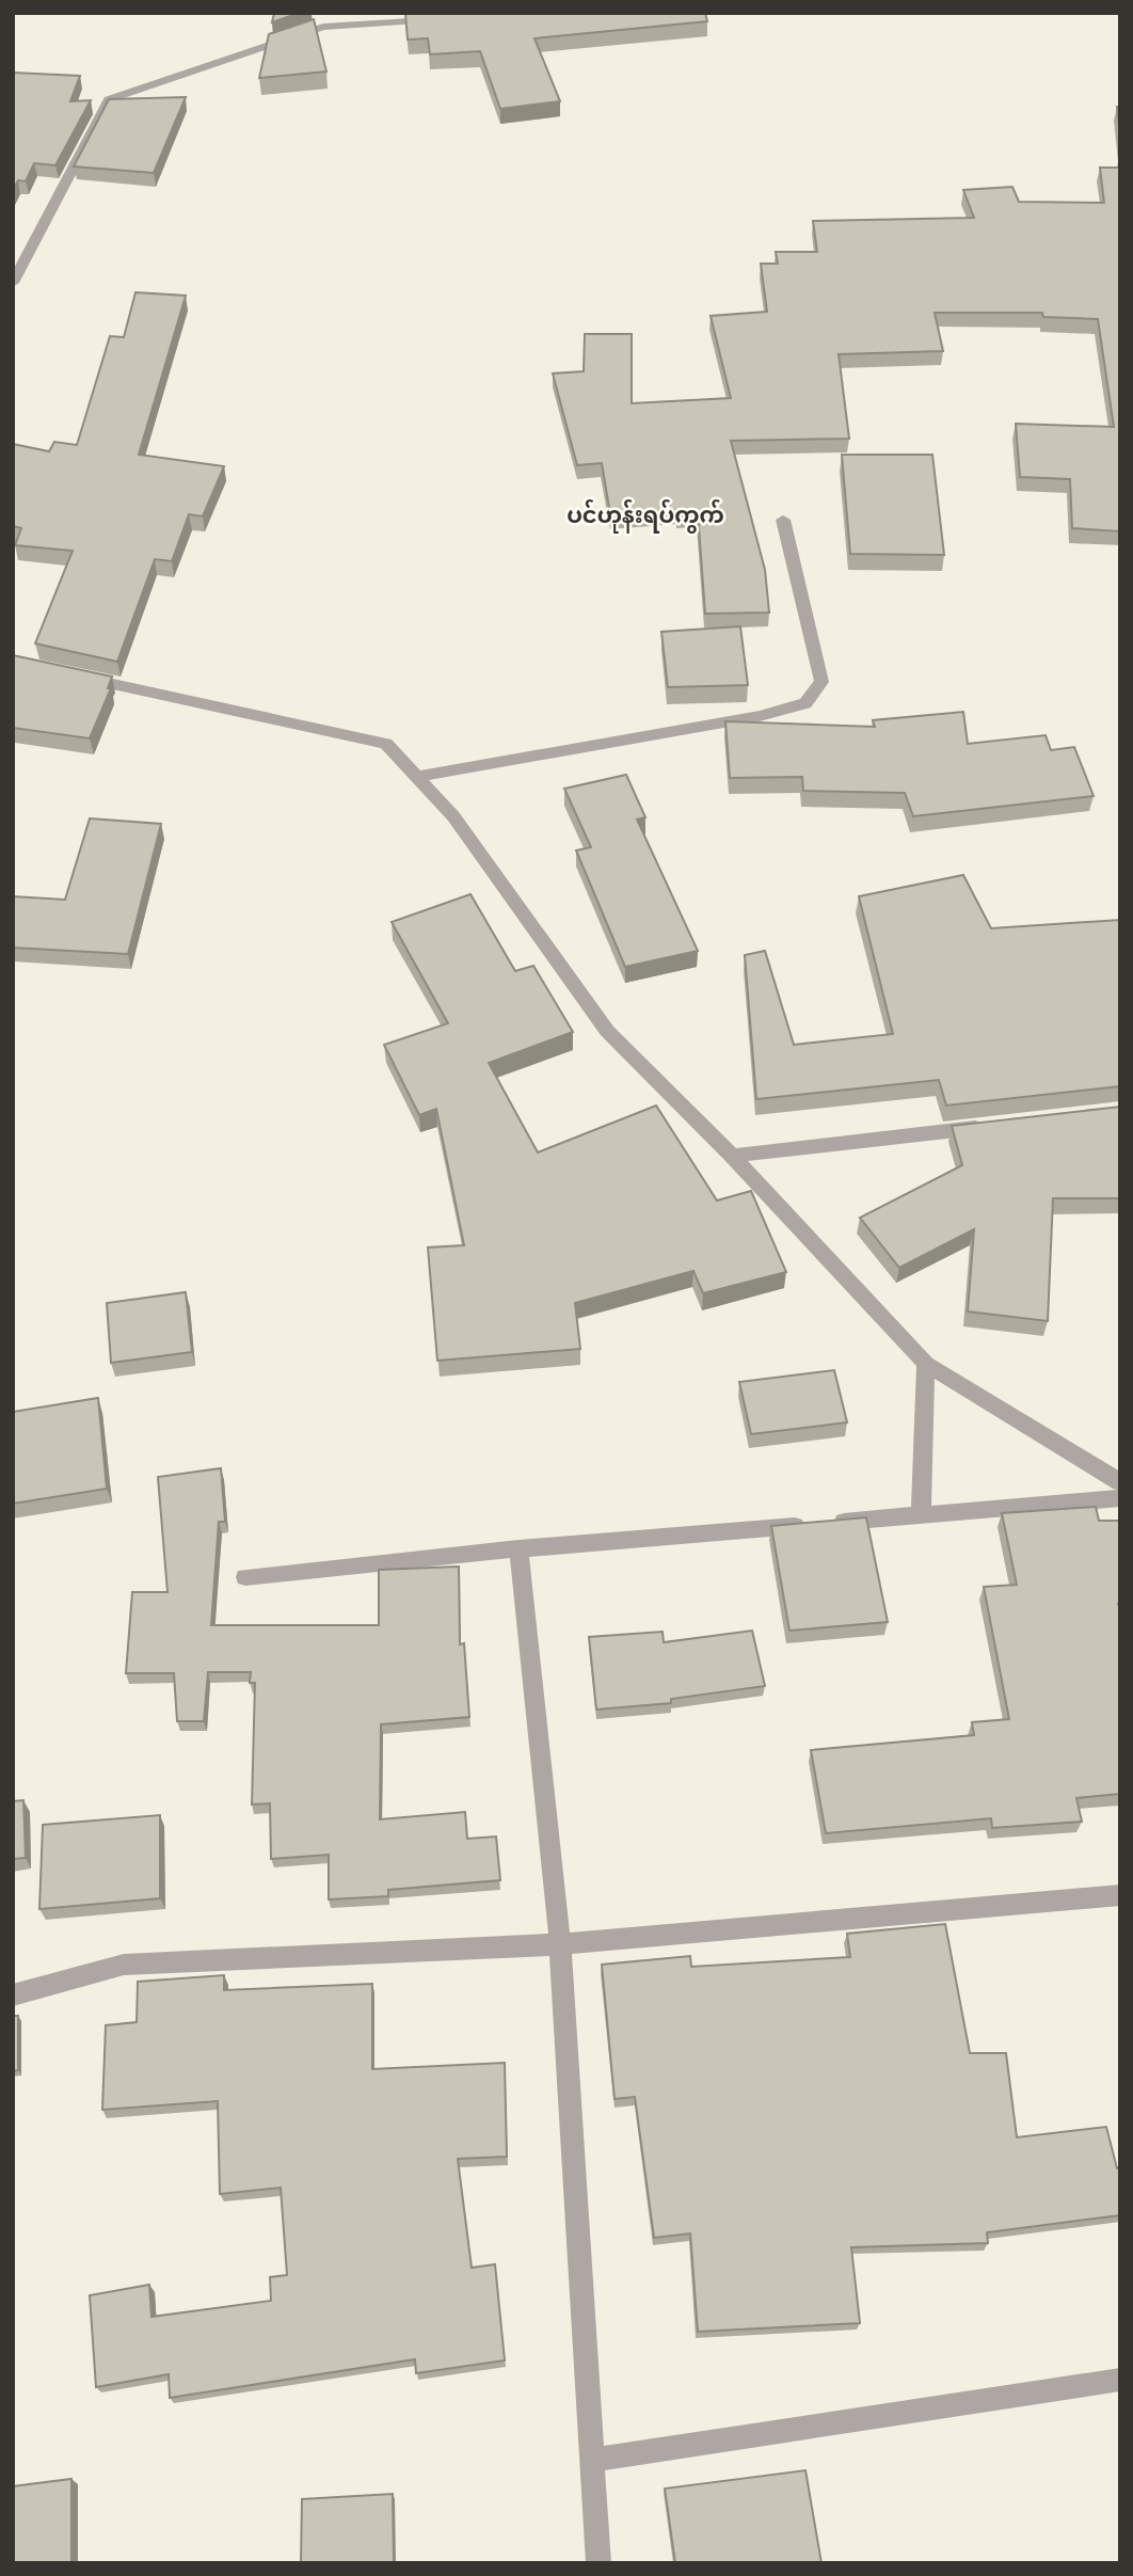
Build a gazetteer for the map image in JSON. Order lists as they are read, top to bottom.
{
  "districts": ["ပင်ဟုန်းရပ်ကွက်"]
}
